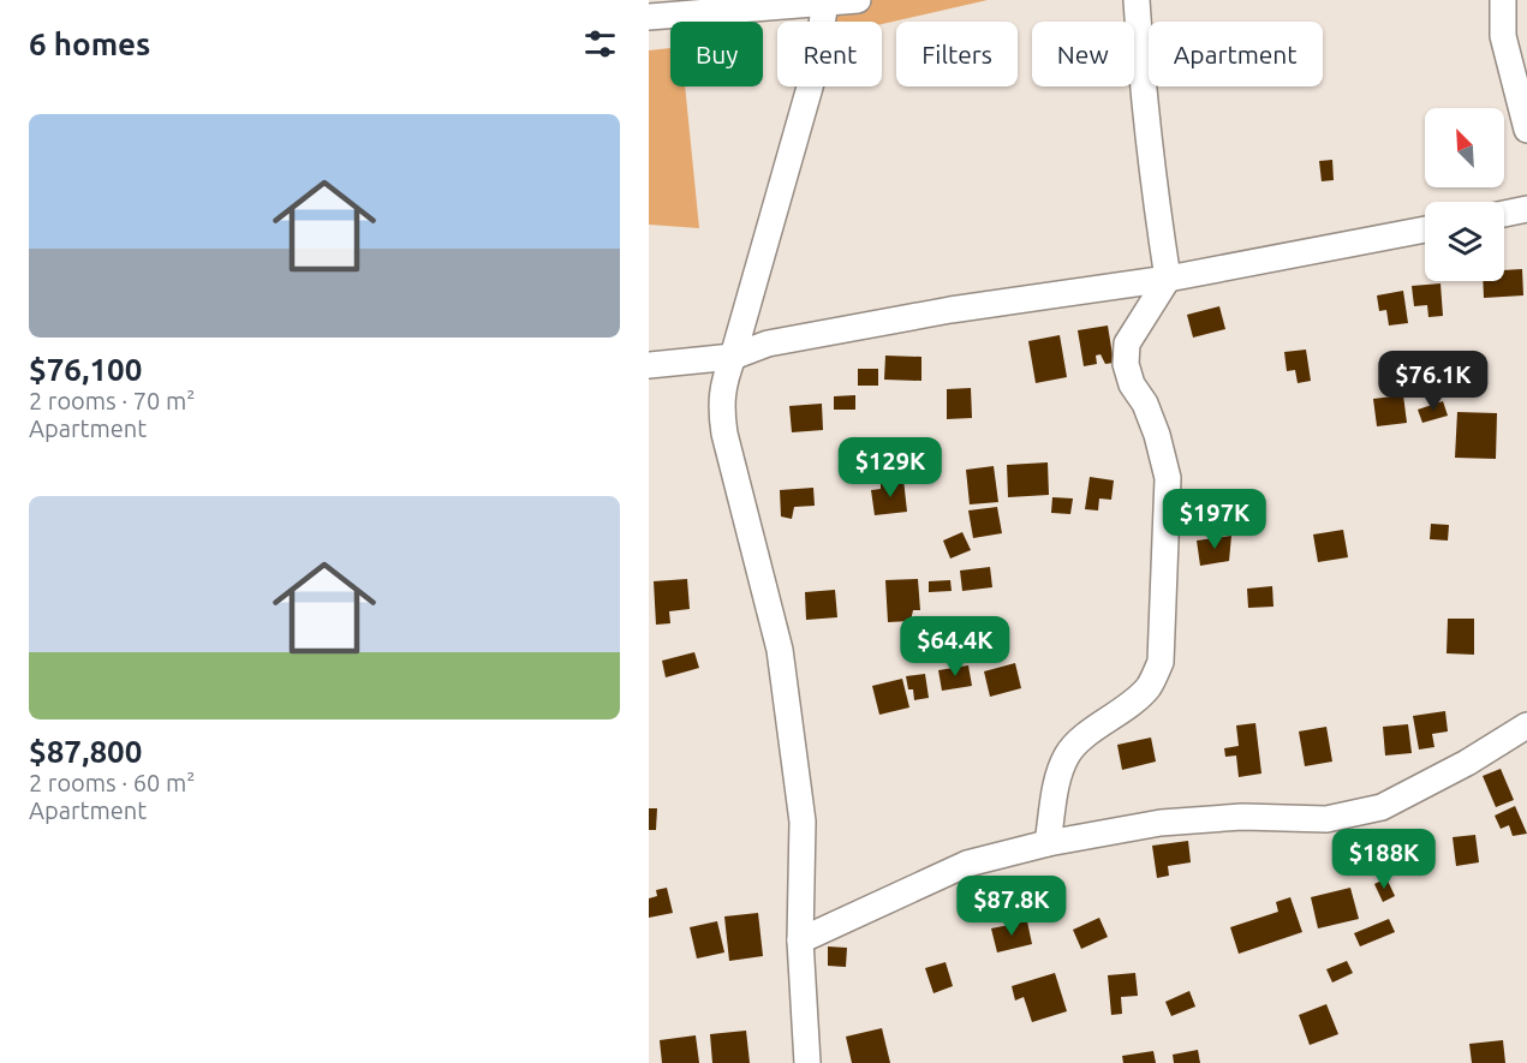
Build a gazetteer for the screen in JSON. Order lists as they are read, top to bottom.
{
  "north": "top left",
  "page": {
    "heading": "6 homes",
    "chip": [
      "Buy",
      "Rent",
      "Filters",
      "New",
      "Apartment"
    ],
    "list": [
      {
        "name": "$76,100",
        "note": "2 rooms · 70 m² · Apartment"
      },
      {
        "name": "$87,800",
        "note": "2 rooms · 60 m² · Apartment"
      }
    ],
    "price": [
      "$76.1K",
      "$129K",
      "$197K",
      "$64.4K",
      "$188K",
      "$87.8K"
    ]
  }
}
